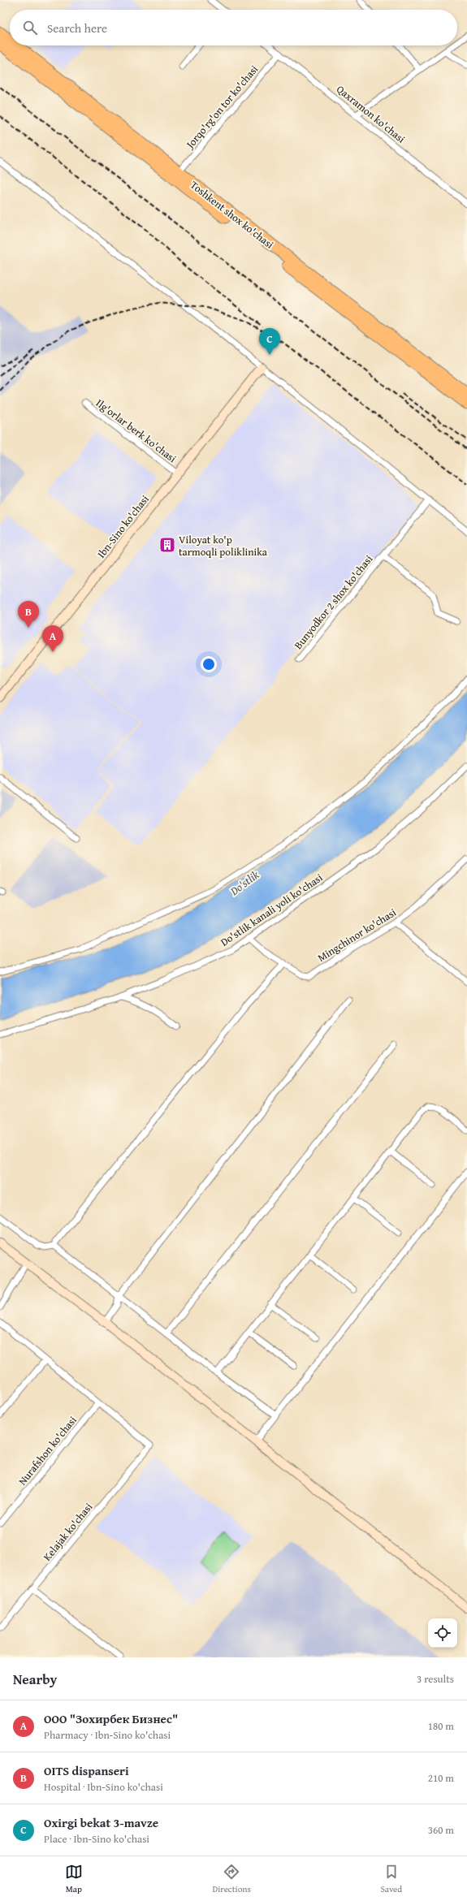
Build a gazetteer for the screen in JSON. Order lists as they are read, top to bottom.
{
  "streets": {
    "highway": ["Toshkent shox ko'chasi"],
    "main road": ["Ibn-Sino ko'chasi"],
    "street": [
      "Jorqo'rg'on tor ko'chasi",
      "Qaxramon ko'chasi",
      "Ilg'orlar berk ko'chasi",
      "Bunyodkor 2 shox ko'chasi",
      "Do'stlik kanali yoli ko'chasi",
      "Mingchinor ko'chasi",
      "Nurafshon ko'chasi",
      "Kelajak ko'chasi"
    ]
  },
  "crossings": [
    ["Jorqo'rg'on tor ko'chasi", "Qaxramon ko'chasi"],
    ["Jorqo'rg'on tor ko'chasi", "Toshkent shox ko'chasi"],
    ["Ilg'orlar berk ko'chasi", "Ibn-Sino ko'chasi"],
    ["Do'stlik kanali yoli ko'chasi", "Mingchinor ko'chasi"],
    ["Nurafshon ko'chasi", "Kelajak ko'chasi"]
  ],
  "water": ["Do'stlik"],
  "places": {
    "building": ["Viloyat ko'p tarmoqli poliklinika"]
  },
  "page": {
    "search": "Search here",
    "pins": ["C", "B", "A"],
    "heading": ["Nearby", "3 results"],
    "list": [
      {
        "mark": "A",
        "name": "ООО \"Зохирбек Бизнес\"",
        "note": "Pharmacy · Ibn-Sino ko'chasi",
        "value": "180 m"
      },
      {
        "mark": "B",
        "name": "OITS dispanseri",
        "note": "Hospital · Ibn-Sino ko'chasi",
        "value": "210 m"
      },
      {
        "mark": "C",
        "name": "Oxirgi bekat 3-mavze",
        "note": "Place · Ibn-Sino ko'chasi",
        "value": "360 m"
      }
    ],
    "nav": ["Map", "Directions", "Saved"]
  }
}
